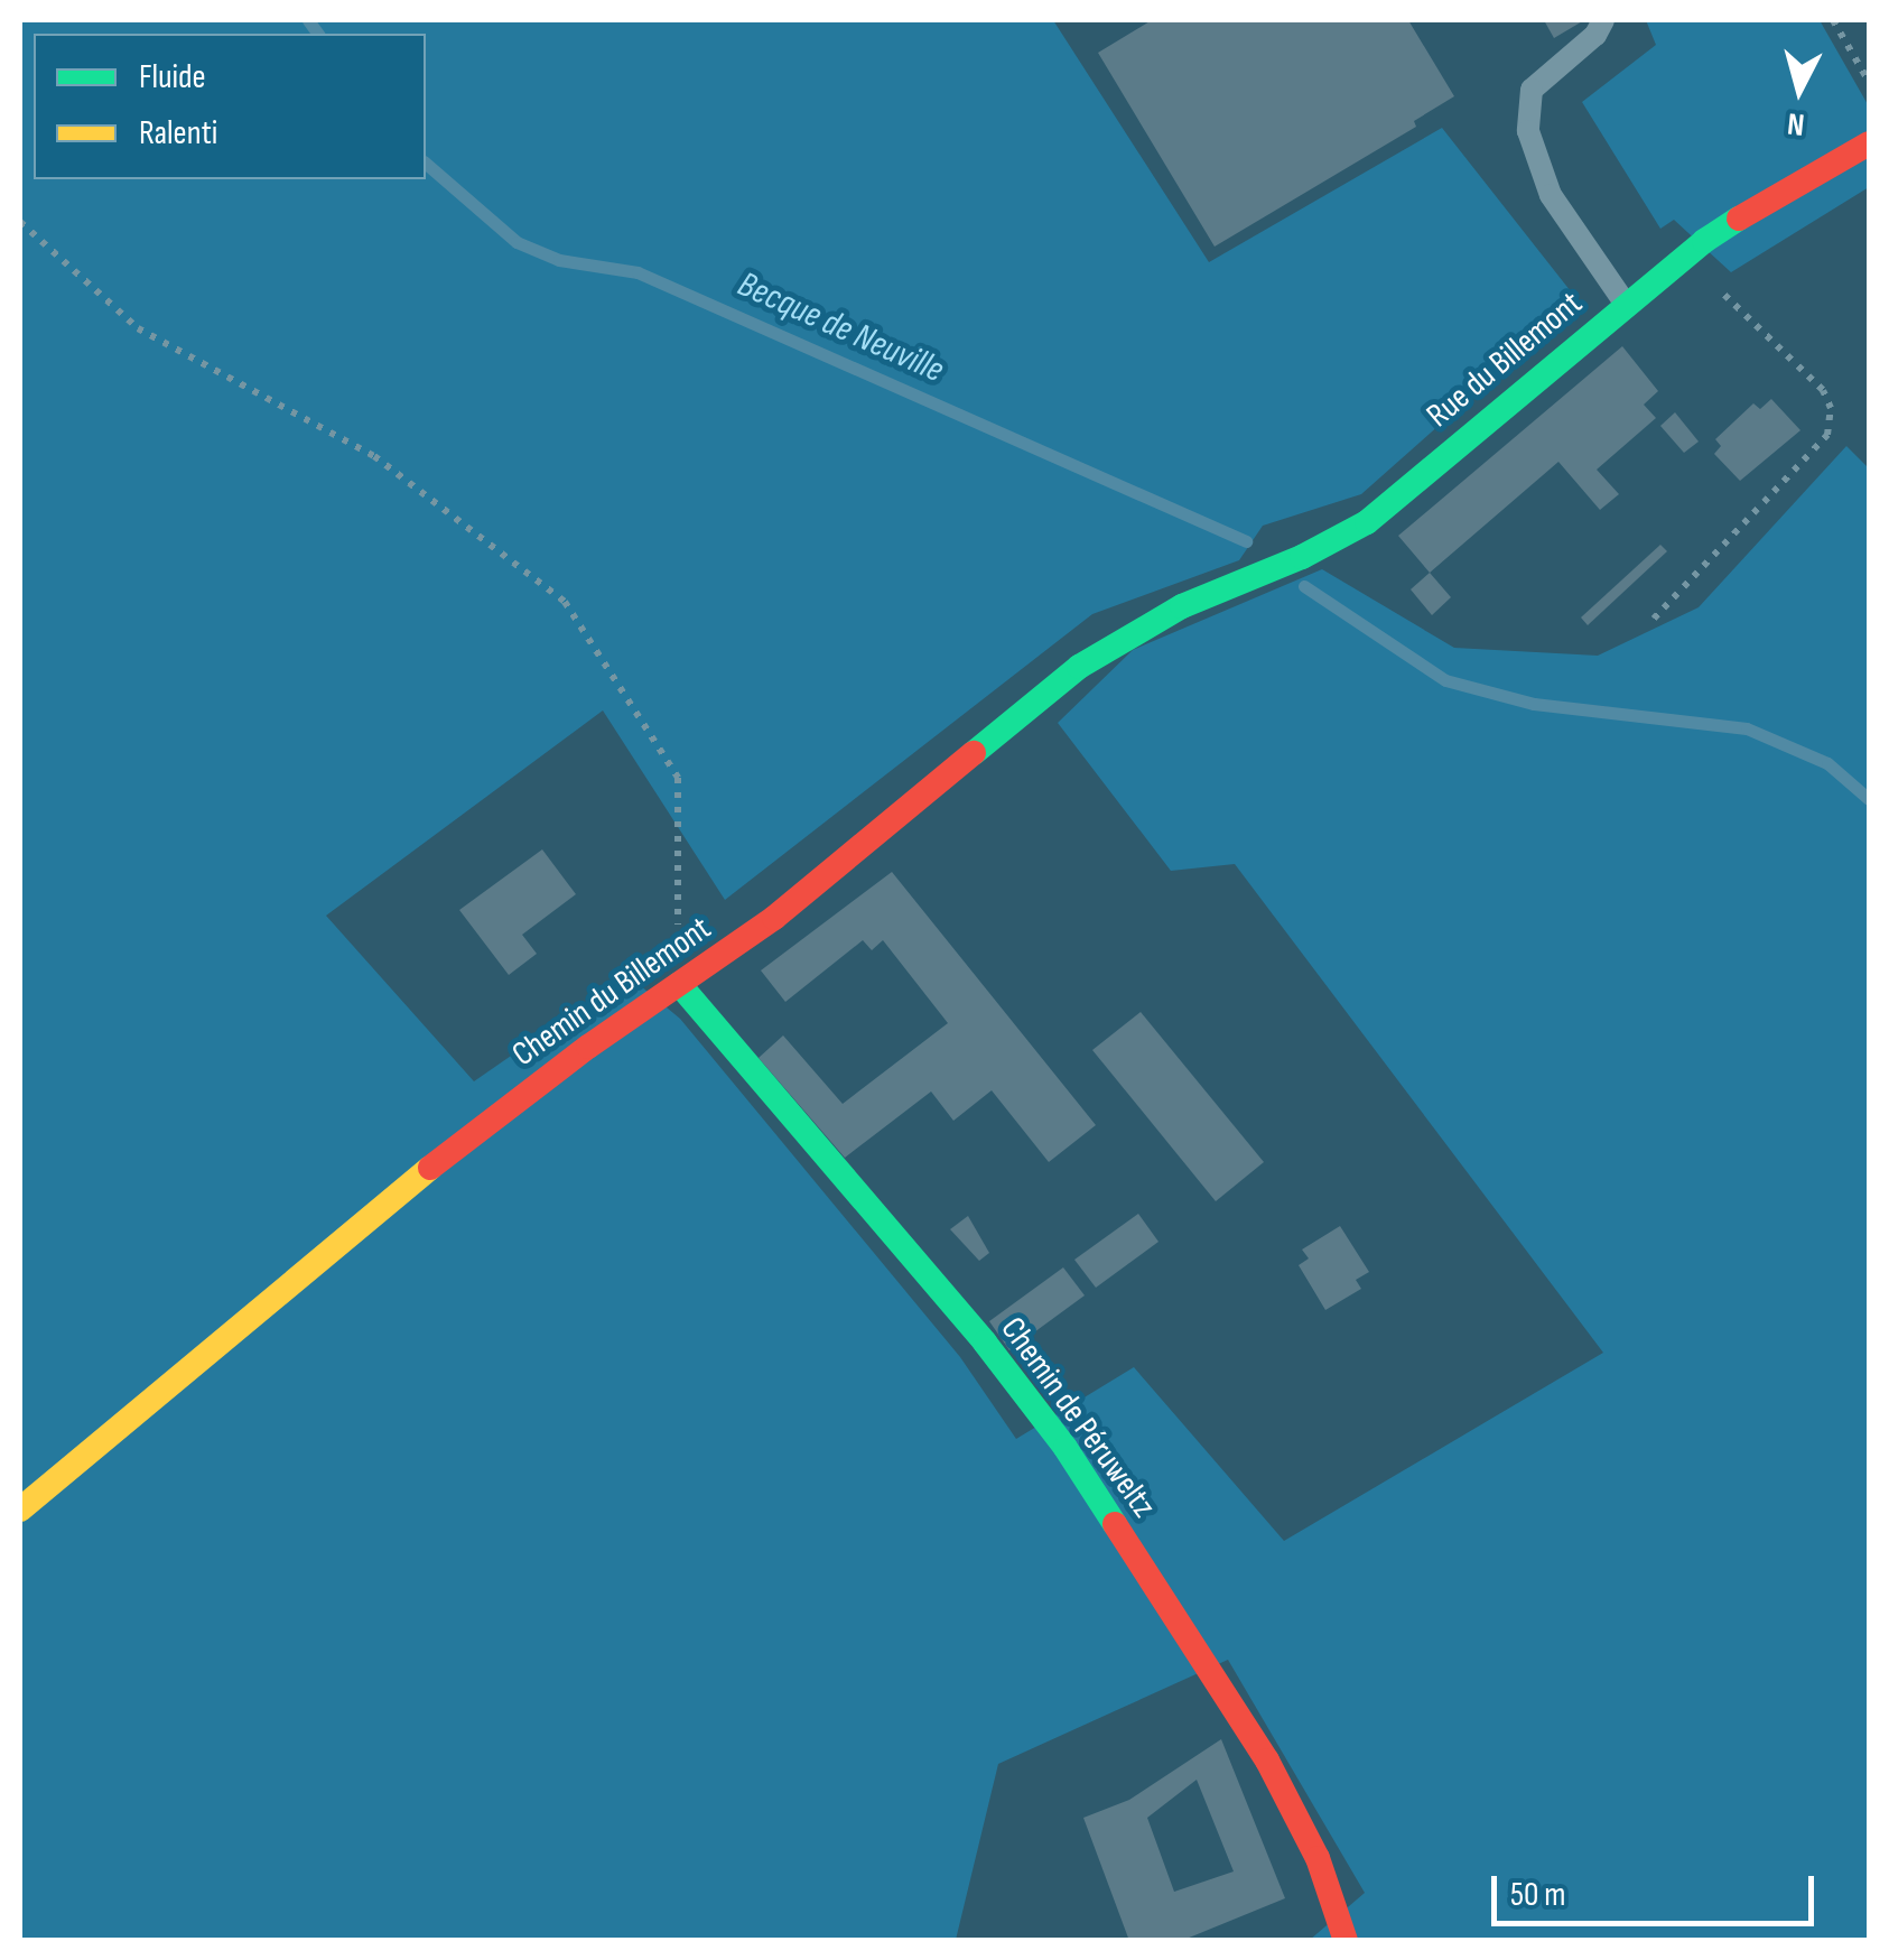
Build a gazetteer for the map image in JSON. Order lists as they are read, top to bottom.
{
  "streets": {
    "street": ["Rue du Billemont", "Chemin du Billemont", "Chemin de Péruweltz"]
  },
  "crossings": [
    ["Rue du Billemont", "Chemin du Billemont"],
    ["Chemin du Billemont", "Chemin de Péruweltz"]
  ],
  "water": ["Becque de Neuville"],
  "legend": ["Fluide", "Ralenti"],
  "scale_bar": "50 m",
  "north": "bottom"
}
